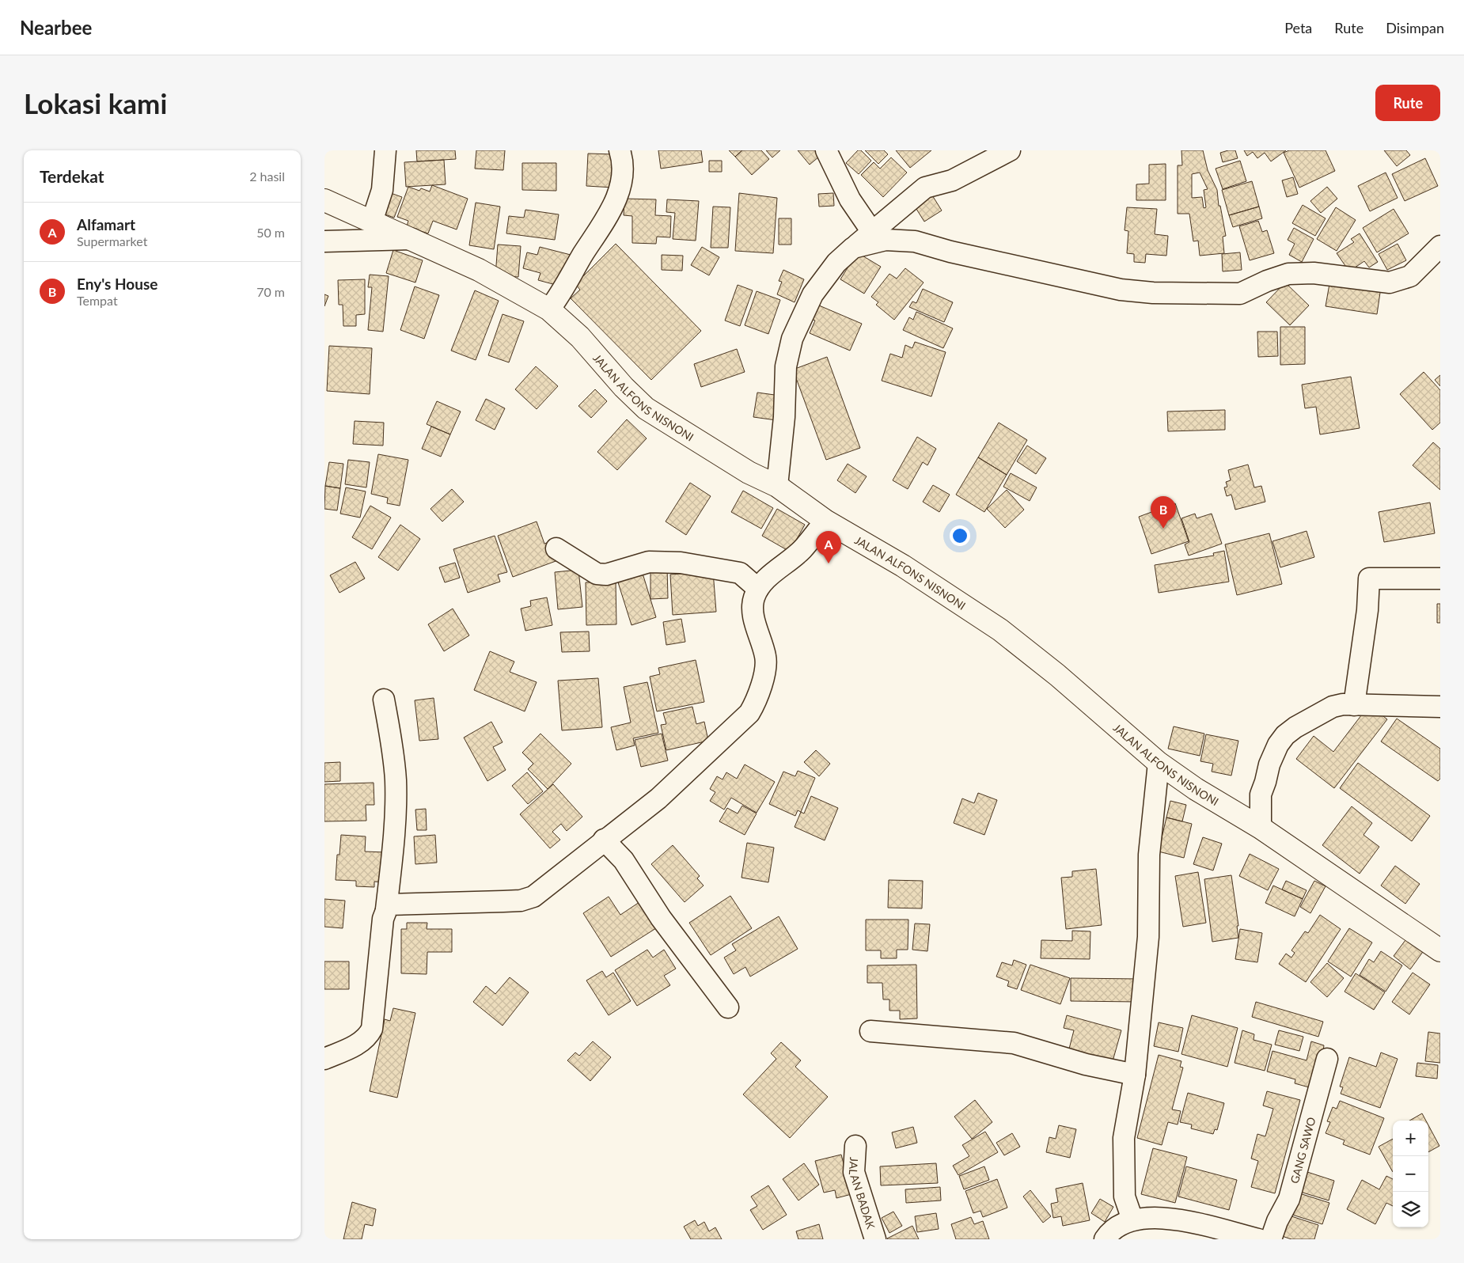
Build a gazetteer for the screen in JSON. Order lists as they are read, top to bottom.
{
  "streets": {
    "main road": ["JALAN ALFONS NISNONI"],
    "street": ["GANG SAWO", "JALAN BADAK"]
  },
  "page": {
    "header": "Nearbee",
    "nav": ["Peta", "Rute", "Disimpan"],
    "buttons": "Rute",
    "title": "Lokasi kami",
    "heading": ["Terdekat", "2 hasil"],
    "list": [
      {
        "mark": "A",
        "name": "Alfamart",
        "note": "Supermarket",
        "value": "50 m"
      },
      {
        "mark": "B",
        "name": "Eny's House",
        "note": "Tempat",
        "value": "70 m"
      }
    ],
    "pins": ["B", "A"],
    "map_buttons": ["+", "−"]
  }
}
